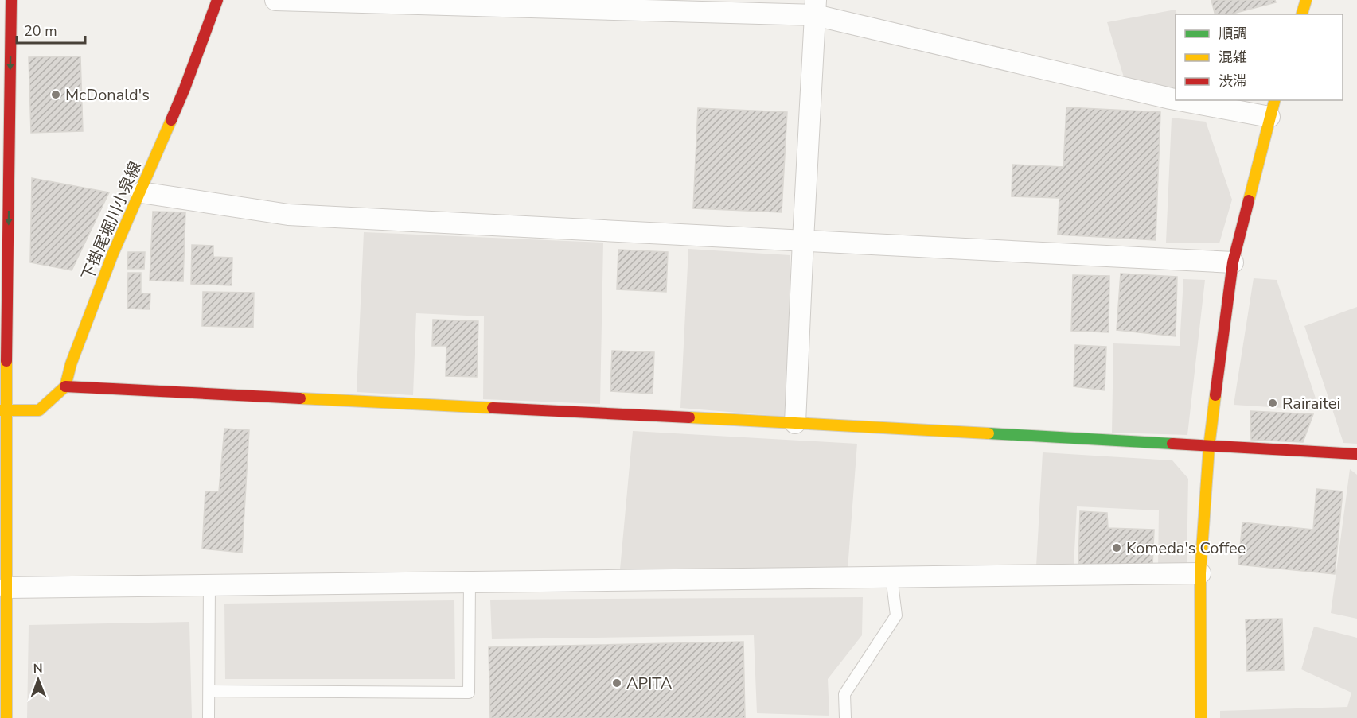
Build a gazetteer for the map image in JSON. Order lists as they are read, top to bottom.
{
  "streets": {
    "main road": ["下掛尾堀川小泉線"]
  },
  "places": [
    "McDonald's",
    "Rairaitei",
    "Komeda's Coffee",
    "APITA"
  ],
  "legend": ["順調", "混雑", "渋滞"],
  "scale_bar": "20 m",
  "north": "top"
}
